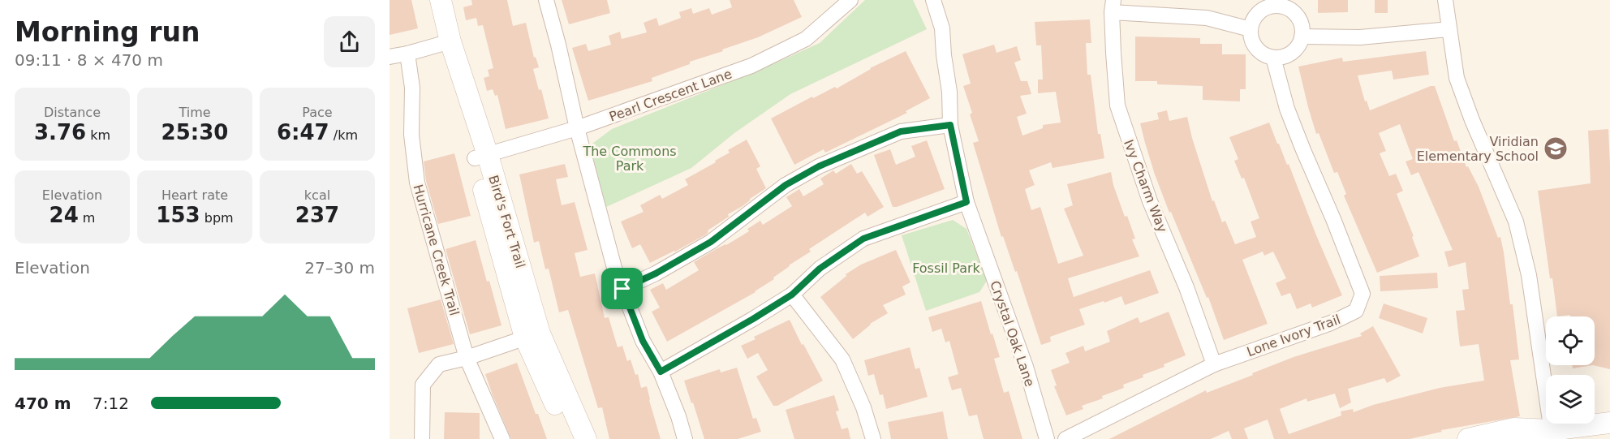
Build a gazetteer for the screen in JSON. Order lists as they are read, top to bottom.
{
  "streets": {
    "street": [
      "Pearl Crescent Lane",
      "Ivy Charm Way",
      "Bird's Fort Trail",
      "Hurricane Creek Trail",
      "Crystal Oak Lane",
      "Lone Ivory Trail"
    ]
  },
  "crossings": [
    ["Pearl Crescent Lane", "Bird's Fort Trail"],
    ["Ivy Charm Way", "Lone Ivory Trail"]
  ],
  "parks": ["The Commons Park", "Fossil Park"],
  "places": {
    "school or university": ["Viridian Elementary School"]
  },
  "page": {
    "heading": ["Morning run", "09:11 · 8 × 470 m"],
    "stats": [
      ["Distance", "3.76 km"],
      ["Time", "25:30"],
      ["Pace", "6:47 /km"],
      ["Elevation", "24 m"],
      ["Heart rate", "153 bpm"],
      ["kcal", "237"]
    ],
    "chart": ["Elevation", "27–30 m"],
    "list": [
      {
        "name": "470 m",
        "note": "7:12"
      }
    ]
  }
}
